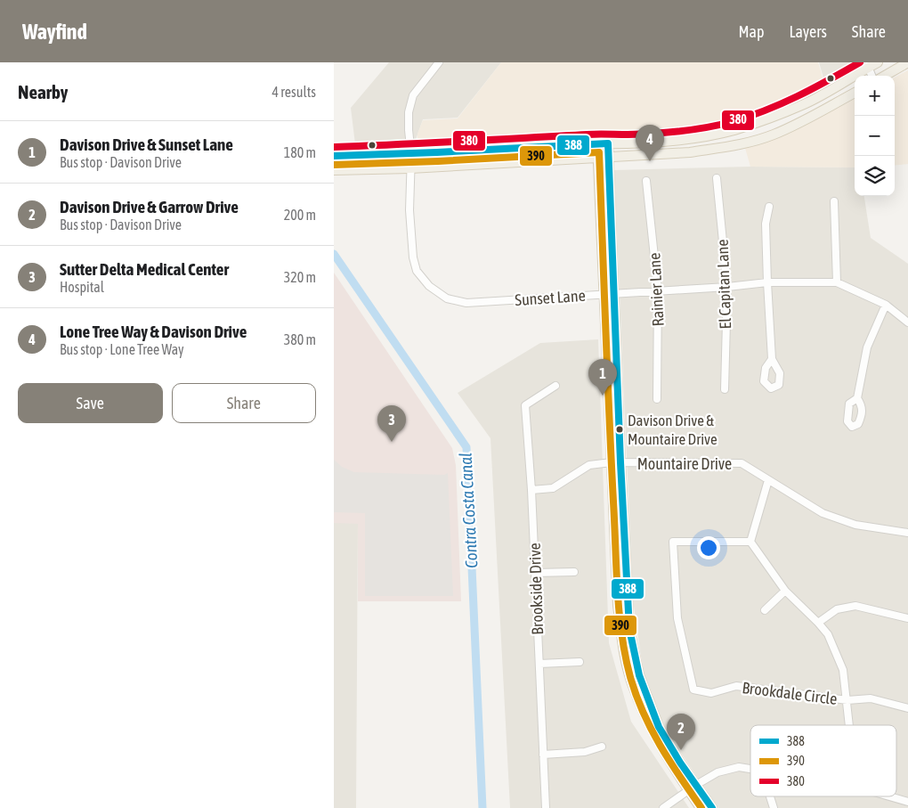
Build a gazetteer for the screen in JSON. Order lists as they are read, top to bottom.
{
  "streets": {
    "street": [
      "El Capitan Lane",
      "Rainier Lane",
      "Sunset Lane",
      "Mountaire Drive",
      "Brookside Drive",
      "Brookdale Circle"
    ]
  },
  "crossings": [
    ["El Capitan Lane", "Sunset Lane"],
    ["Rainier Lane", "Sunset Lane"],
    ["Mountaire Drive", "Brookside Drive"]
  ],
  "water": ["Contra Costa Canal"],
  "places": ["Davison Drive & Mountaire Drive"],
  "lines": ["transit line 380", "transit line 388", "transit line 390"],
  "legend": ["388", "390", "380"],
  "page": {
    "header": "Wayfind",
    "nav": ["Map", "Layers", "Share"],
    "heading": ["Nearby", "4 results"],
    "map_buttons": ["+", "−"],
    "list": [
      {
        "mark": "1",
        "name": "Davison Drive & Sunset Lane",
        "note": "Bus stop · Davison Drive",
        "value": "180 m"
      },
      {
        "mark": "2",
        "name": "Davison Drive & Garrow Drive",
        "note": "Bus stop · Davison Drive",
        "value": "200 m"
      },
      {
        "mark": "3",
        "name": "Sutter Delta Medical Center",
        "note": "Hospital",
        "value": "320 m"
      },
      {
        "mark": "4",
        "name": "Lone Tree Way & Davison Drive",
        "note": "Bus stop · Lone Tree Way",
        "value": "380 m"
      }
    ],
    "pins": [
      "4",
      "1",
      "3",
      "2"
    ],
    "buttons": ["Save", "Share"]
  }
}
